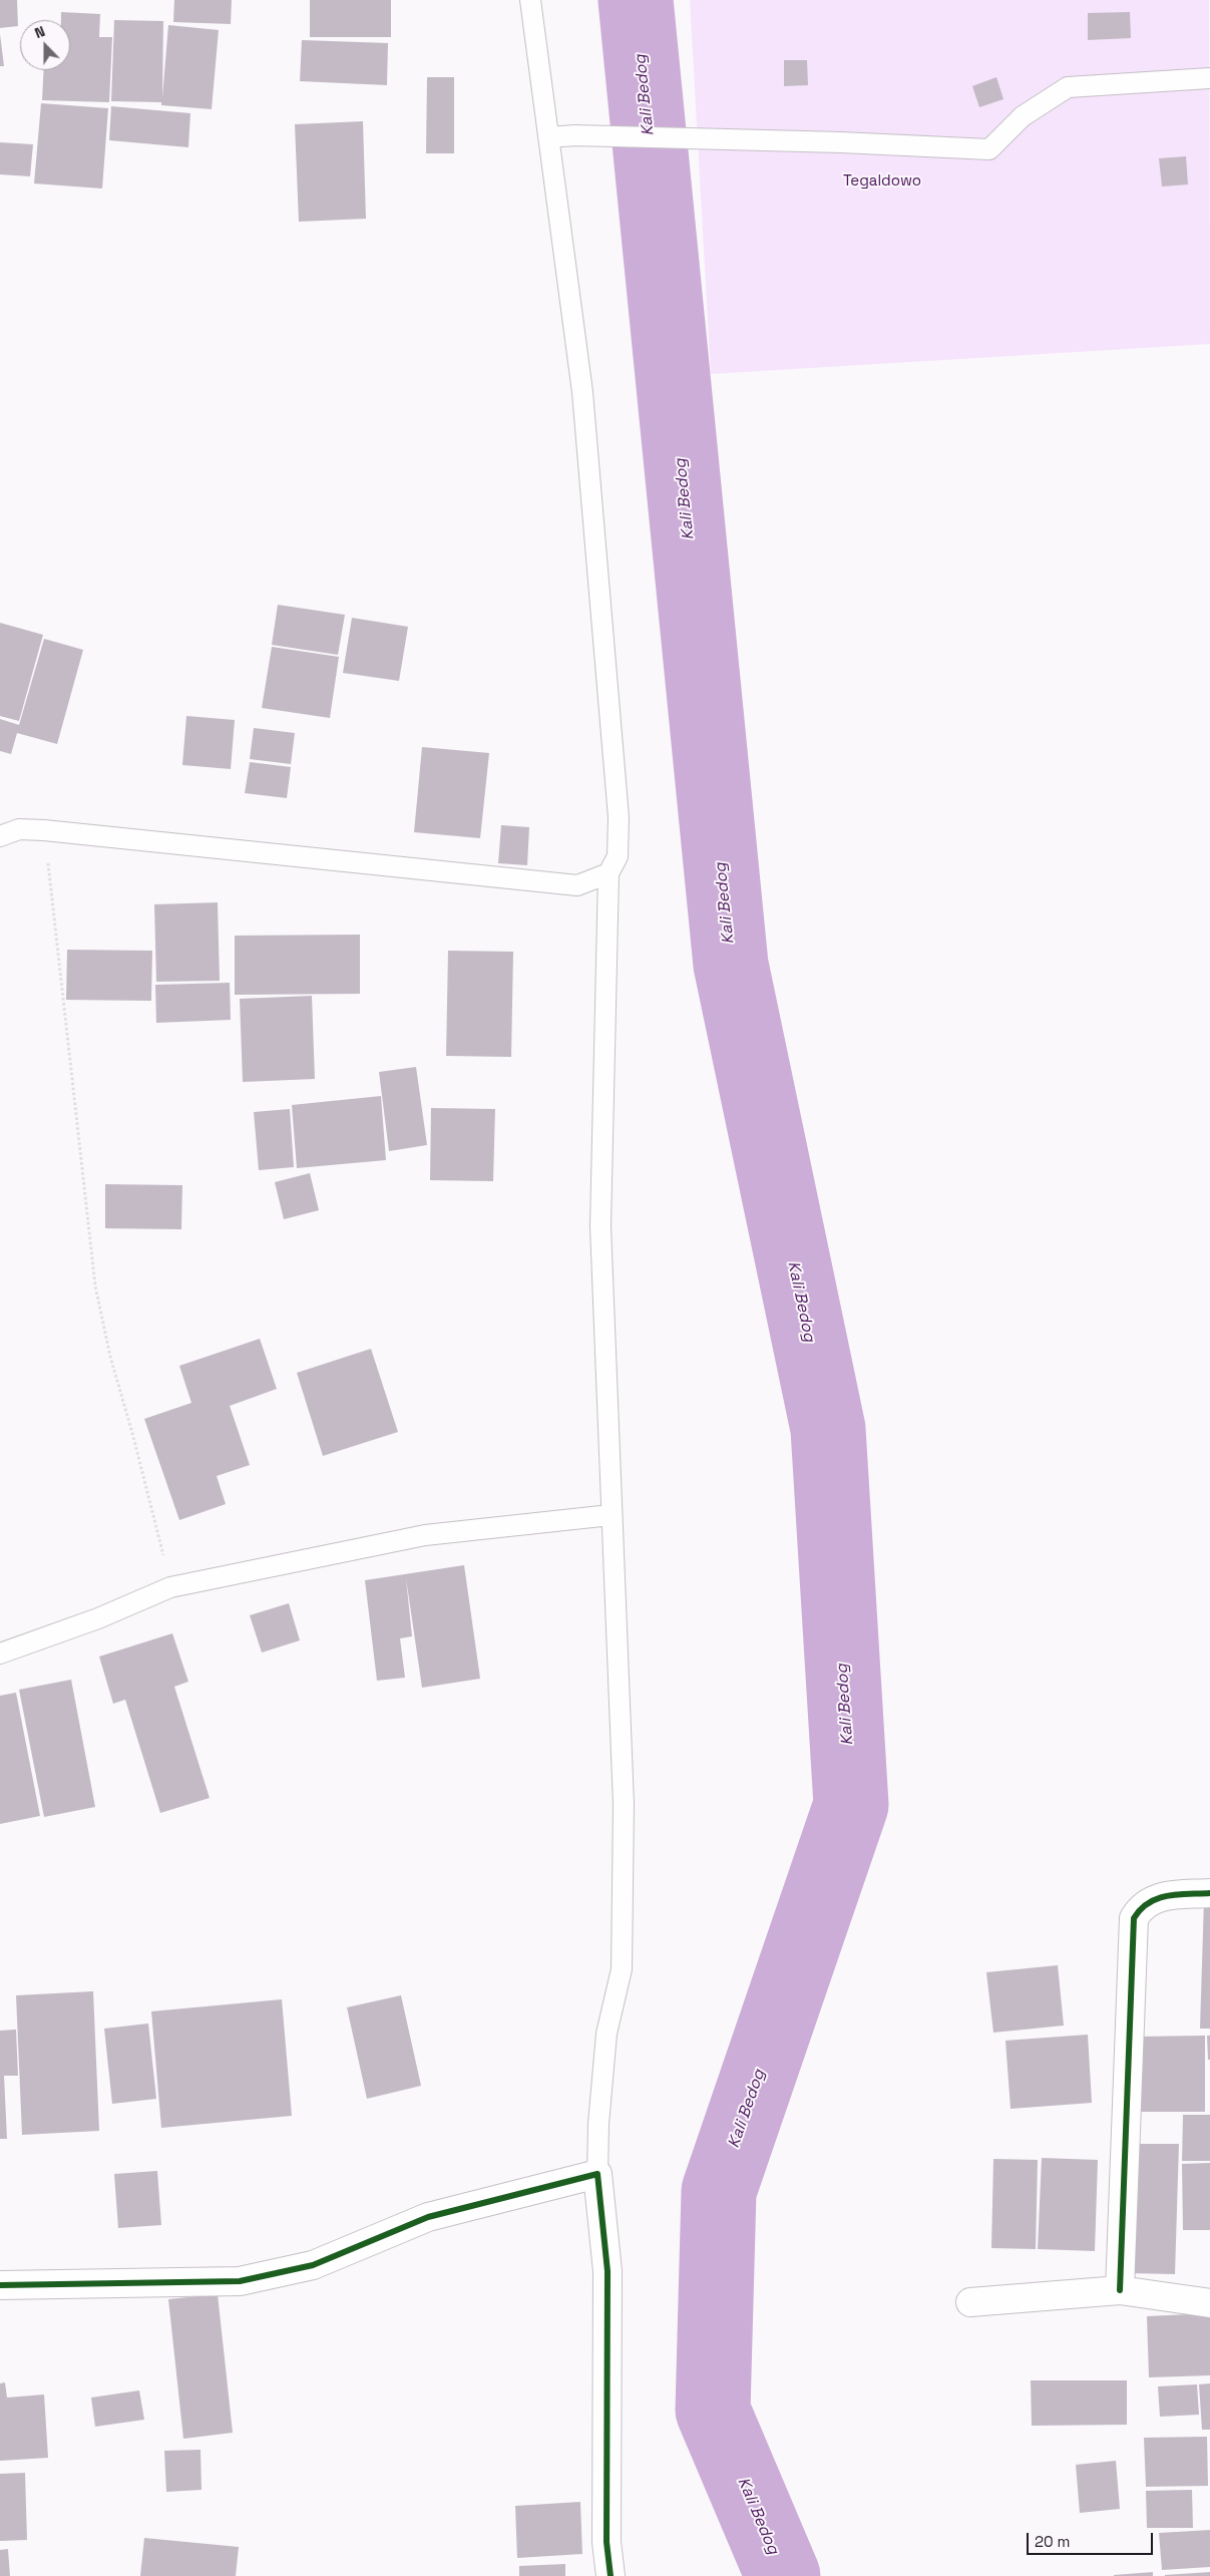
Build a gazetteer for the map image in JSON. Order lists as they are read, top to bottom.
{
  "water": ["Kali Bedog"],
  "parks": ["Tegaldowo"],
  "scale_bar": "20 m",
  "north": "top"
}
